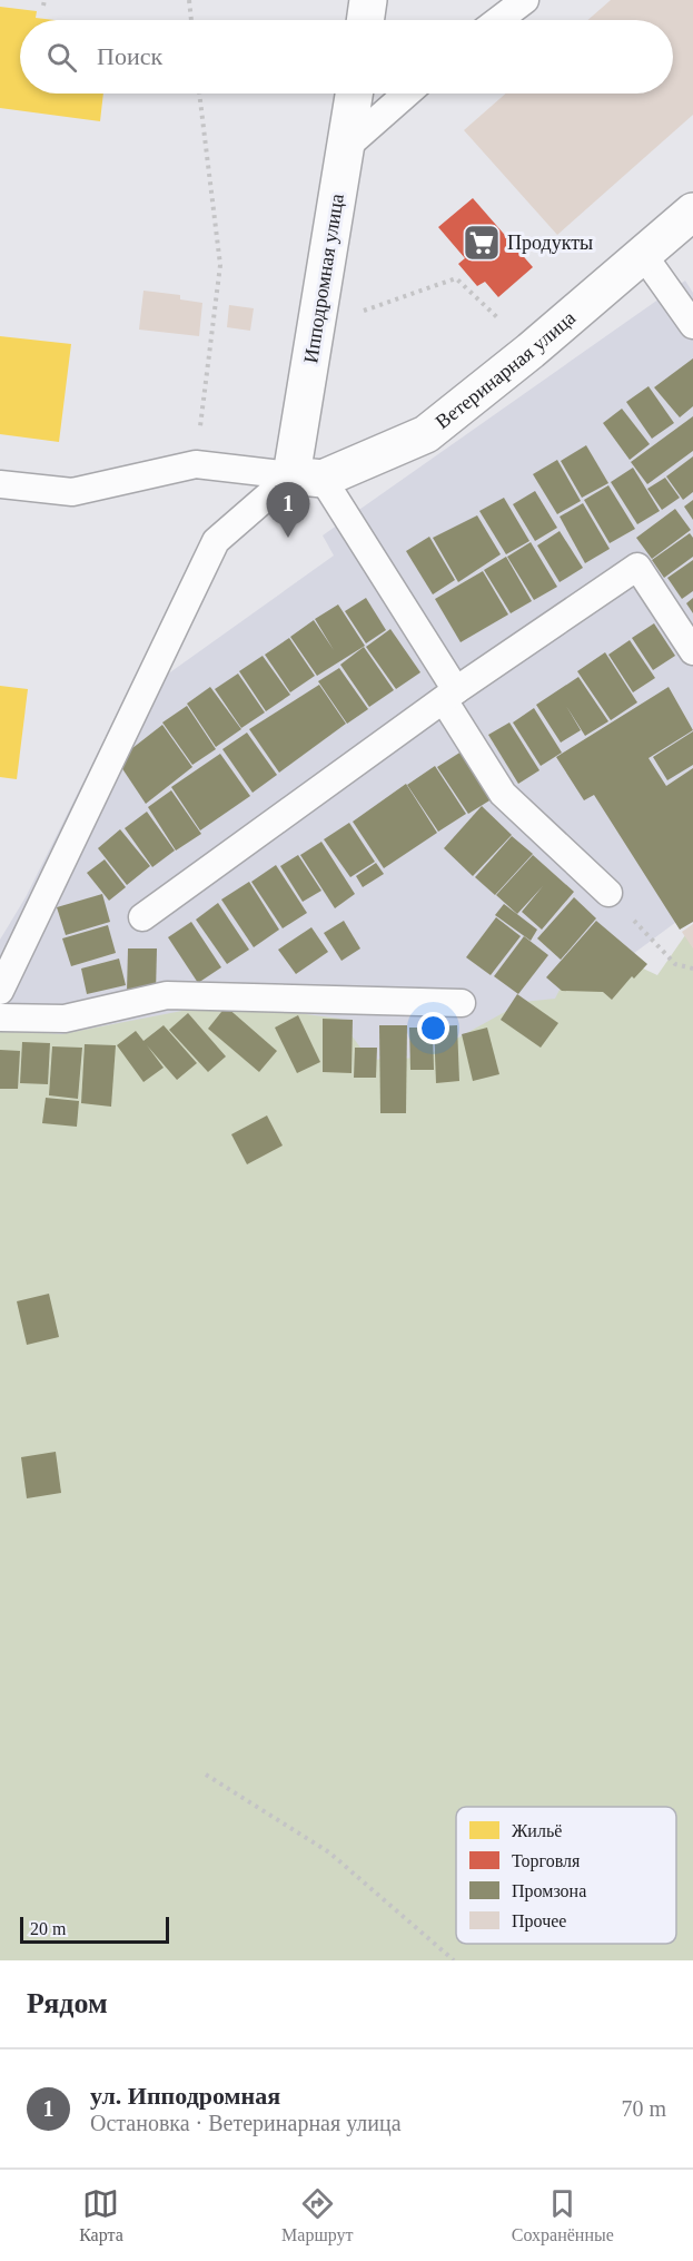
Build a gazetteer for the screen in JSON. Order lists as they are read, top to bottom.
{
  "streets": {
    "street": ["Ипподромная улица", "Ветеринарная улица"]
  },
  "crossings": [
    ["Ипподромная улица", "Ветеринарная улица"]
  ],
  "places": {
    "supermarket": ["Продукты"]
  },
  "legend": [
    "Жильё",
    "Торговля",
    "Промзона",
    "Прочее"
  ],
  "scale_bar": "20 m",
  "page": {
    "search": "Поиск",
    "pins": "1",
    "scale": "20 m",
    "heading": "Рядом",
    "list": [
      {
        "mark": "1",
        "name": "ул. Ипподромная",
        "note": "Остановка · Ветеринарная улица",
        "value": "70 m"
      }
    ],
    "nav": ["Карта", "Маршрут", "Сохранённые"]
  }
}
